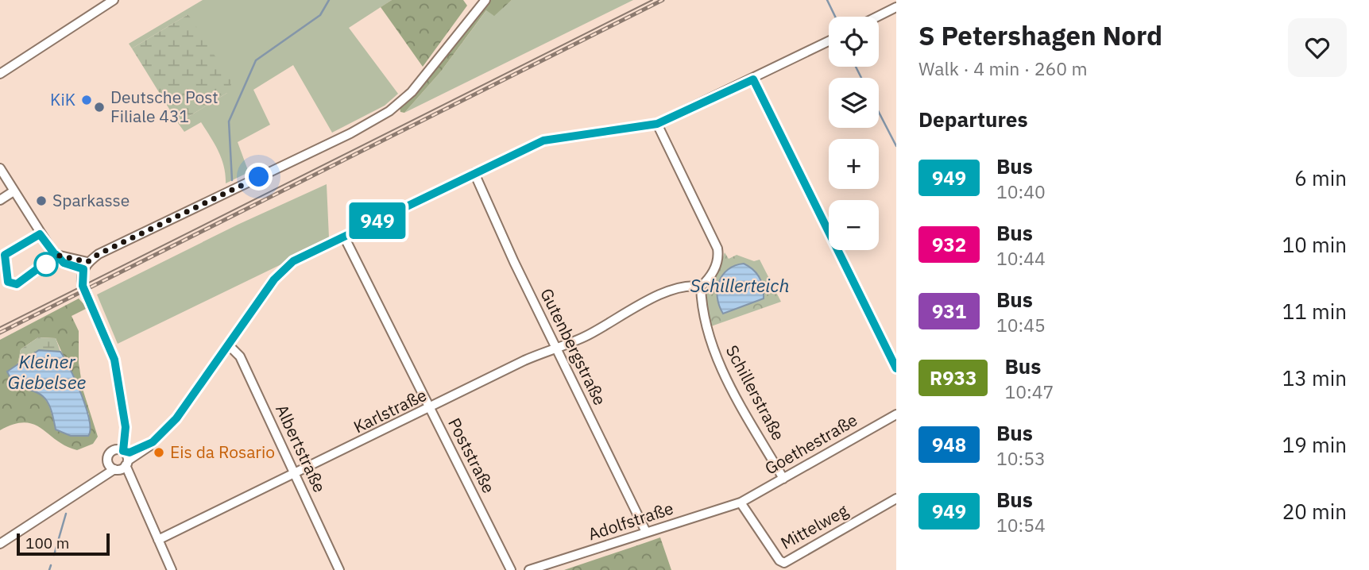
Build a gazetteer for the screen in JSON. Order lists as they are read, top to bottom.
{
  "streets": {
    "street": [
      "Gutenbergstraße",
      "Schillerstraße",
      "Karlstraße",
      "Goethestraße",
      "Albertstraße",
      "Poststraße",
      "Adolfstraße",
      "Mittelweg"
    ]
  },
  "crossings": [
    ["Gutenbergstraße", "Karlstraße"],
    ["Gutenbergstraße", "Adolfstraße"],
    ["Schillerstraße", "Karlstraße"],
    ["Schillerstraße", "Goethestraße"],
    ["Karlstraße", "Albertstraße"],
    ["Karlstraße", "Poststraße"],
    ["Goethestraße", "Adolfstraße"],
    ["Goethestraße", "Mittelweg"],
    ["Adolfstraße", "Mittelweg"]
  ],
  "water": ["Schillerteich", "Kleiner Giebelsee"],
  "places": [
    "KiK",
    "Deutsche Post Filiale 431",
    "Sparkasse",
    "Eis da Rosario"
  ],
  "lines": ["bus line 949"],
  "scale_bar": "100 m",
  "page": {
    "on_map": "949",
    "heading": [
      ["S Petershagen Nord", "Walk · 4 min · 260 m"],
      "Departures"
    ],
    "map_buttons": ["+", "−"],
    "list": [
      {
        "mark": "949",
        "name": "Bus",
        "note": "10:40",
        "value": "6 min"
      },
      {
        "mark": "932",
        "name": "Bus",
        "note": "10:44",
        "value": "10 min"
      },
      {
        "mark": "931",
        "name": "Bus",
        "note": "10:45",
        "value": "11 min"
      },
      {
        "mark": "R933",
        "name": "Bus",
        "note": "10:47",
        "value": "13 min"
      },
      {
        "mark": "948",
        "name": "Bus",
        "note": "10:53",
        "value": "19 min"
      },
      {
        "mark": "949",
        "name": "Bus",
        "note": "10:54",
        "value": "20 min"
      }
    ],
    "scale": "100 m"
  }
}
